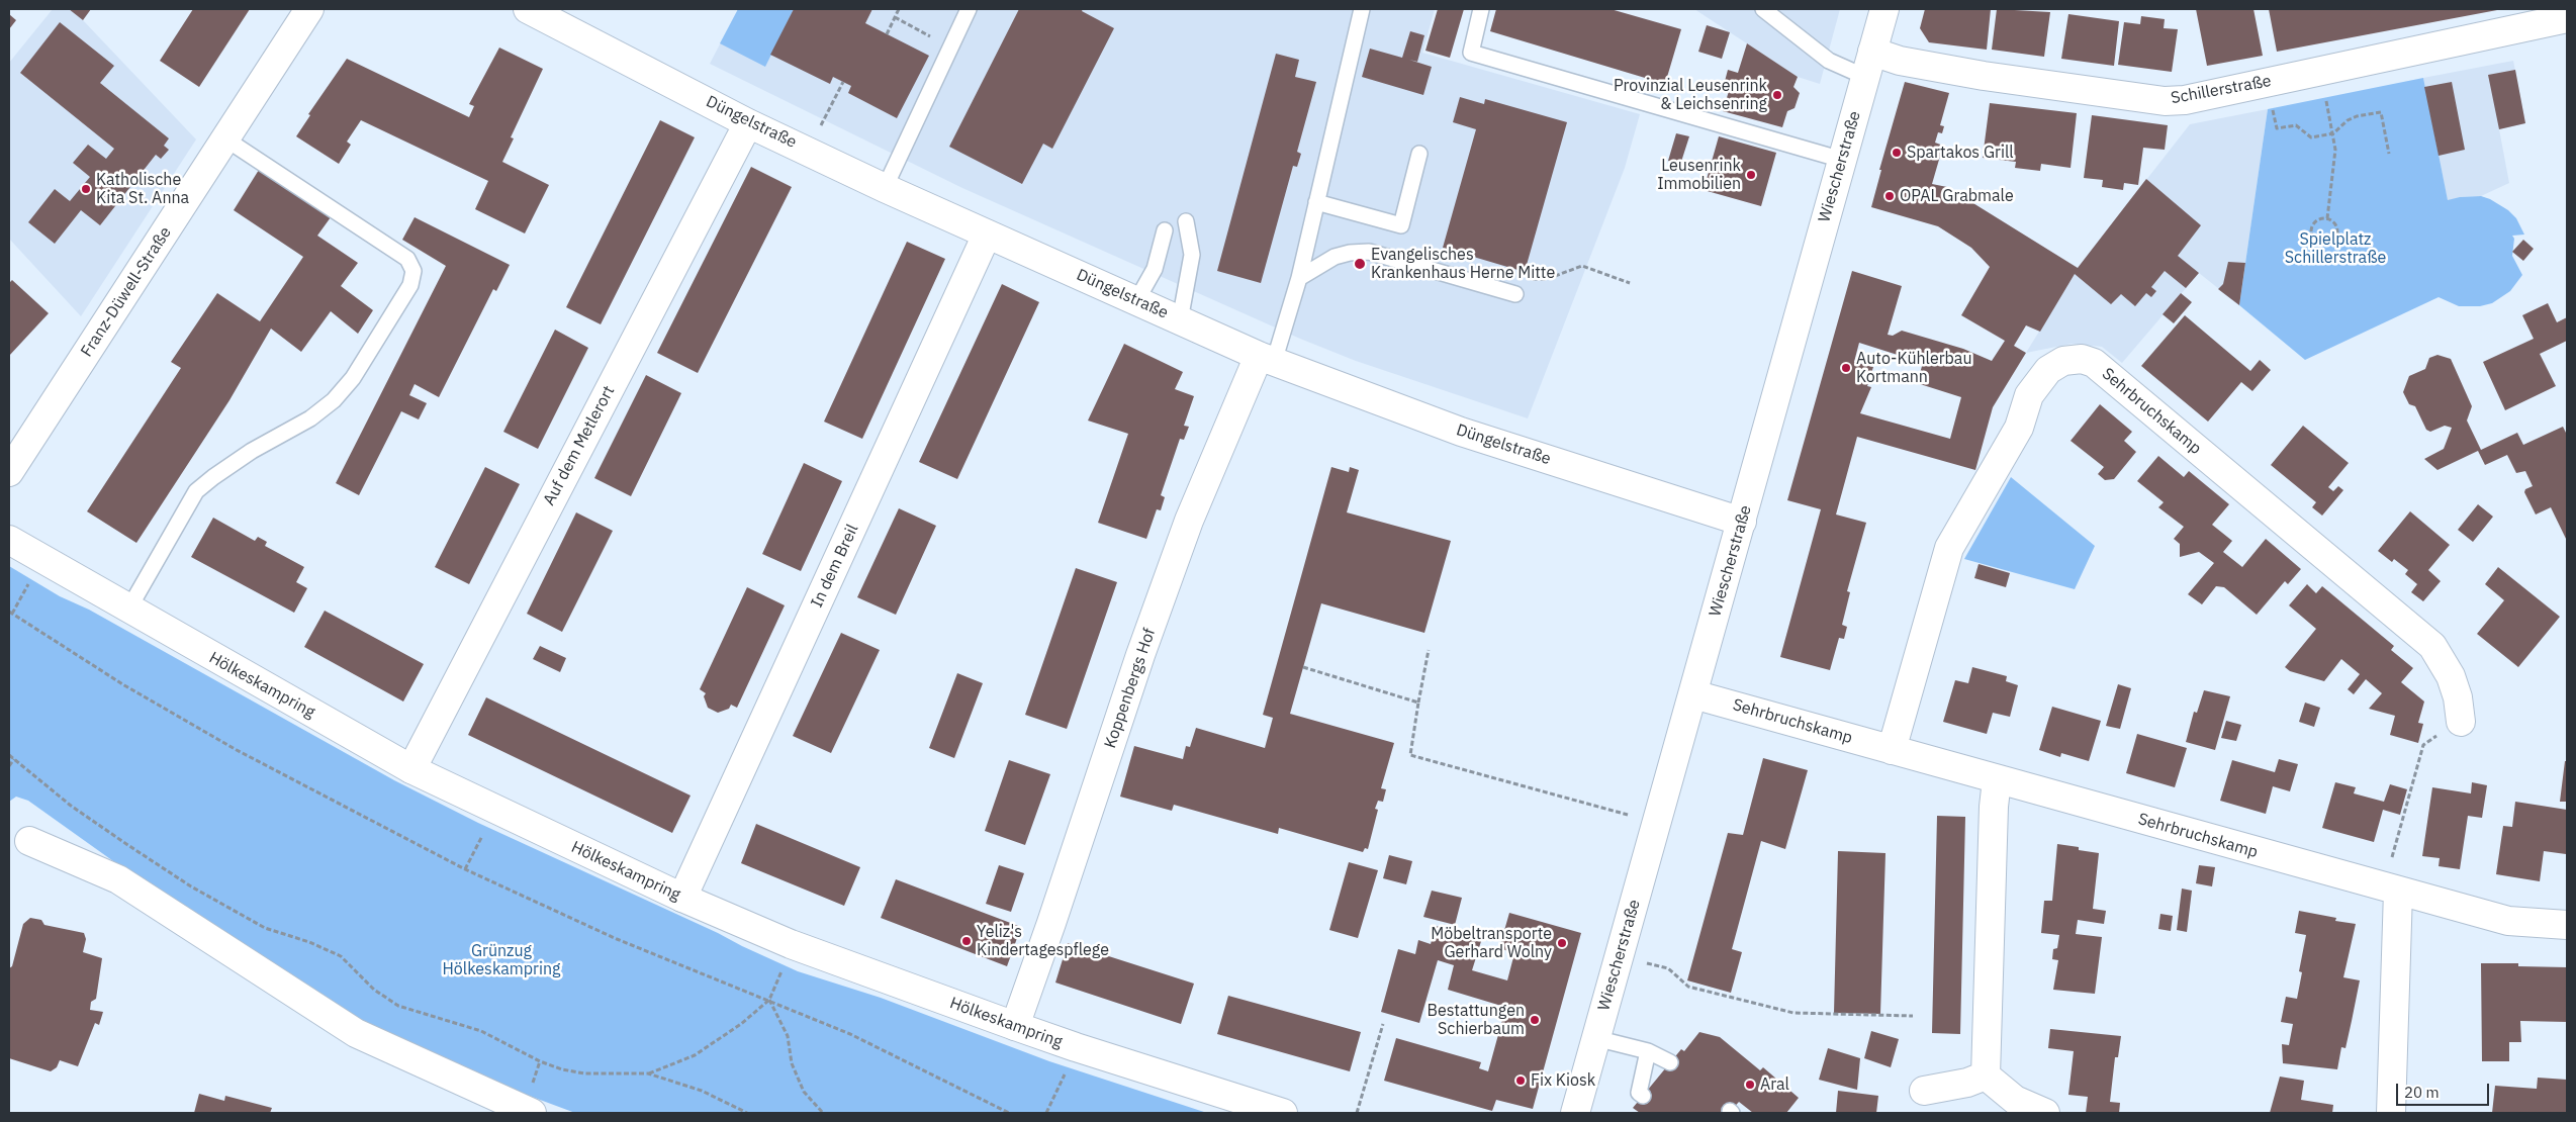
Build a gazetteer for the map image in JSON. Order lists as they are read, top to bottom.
{
  "streets": {
    "street": [
      "Schillerstraße",
      "Düngelstraße",
      "Wiescherstraße",
      "Franz-Düwell-Straße",
      "Sehrbruchskamp",
      "Auf dem Metlerort",
      "In dem Breil",
      "Hölkeskampring",
      "Koppenbergs Hof"
    ]
  },
  "crossings": [
    ["Schillerstraße", "Wiescherstraße"],
    ["Düngelstraße", "Wiescherstraße"],
    ["Düngelstraße", "Auf dem Metlerort"],
    ["Düngelstraße", "In dem Breil"],
    ["Düngelstraße", "Koppenbergs Hof"],
    ["Wiescherstraße", "Sehrbruchskamp"],
    ["Auf dem Metlerort", "Hölkeskampring"],
    ["In dem Breil", "Hölkeskampring"],
    ["Hölkeskampring", "Koppenbergs Hof"]
  ],
  "parks": ["Spielplatz Schillerstraße", "Grünzug Hölkeskampring"],
  "places": [
    "Provinzial Leusenrink & Leichsenring",
    "Spartakos Grill",
    "Leusenrink Immobilien",
    "Katholische Kita St. Anna",
    "OPAL Grabmale",
    "Evangelisches Krankenhaus Herne Mitte",
    "Auto-Kühlerbau Kortmann",
    "Yeliz's Kindertagespflege",
    "Möbeltransporte Gerhard Wolny",
    "Bestattungen Schierbaum",
    "Fix Kiosk",
    "Aral"
  ],
  "scale_bar": "20 m"
}
